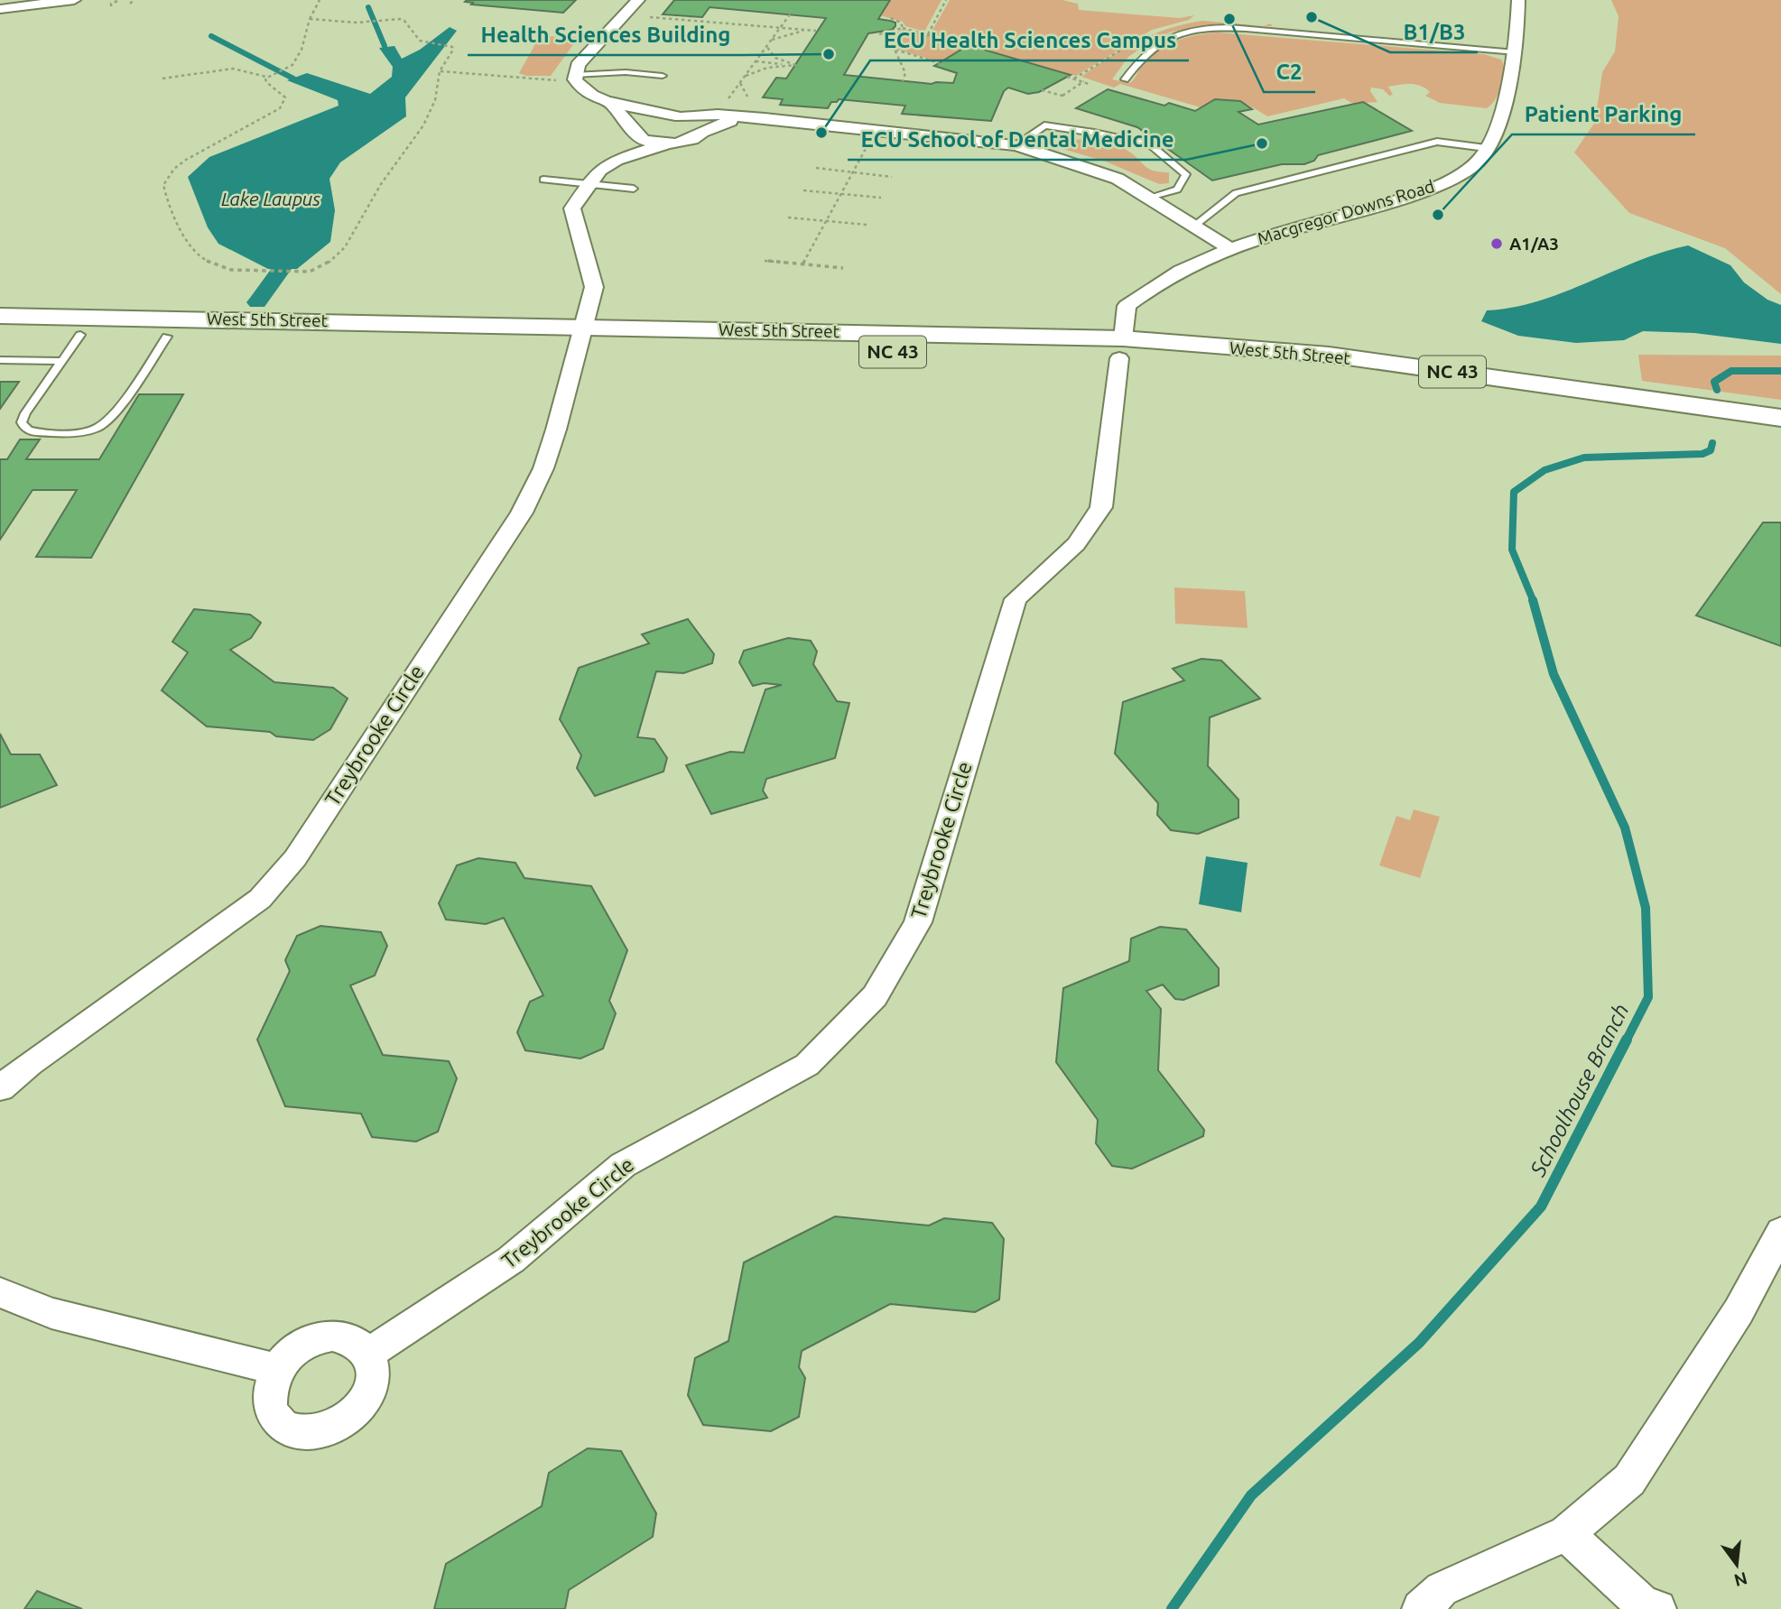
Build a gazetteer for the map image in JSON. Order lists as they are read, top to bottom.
{
  "streets": {
    "main road": ["West 5th Street", "NC 43"],
    "street": ["Macgregor Downs Road", "Treybrooke Circle"]
  },
  "crossings": [
    ["Macgregor Downs Road", "West 5th Street"],
    ["Macgregor Downs Road", "Treybrooke Circle"],
    ["West 5th Street", "Treybrooke Circle"]
  ],
  "water": ["Lake Laupus", "Schoolhouse Branch"],
  "places": [
    "B1/B3",
    "C2",
    "Health Sciences Building",
    "ECU Health Sciences Campus",
    "ECU School of Dental Medicine",
    "Patient Parking",
    "A1/A3"
  ],
  "north": "bottom"
}
